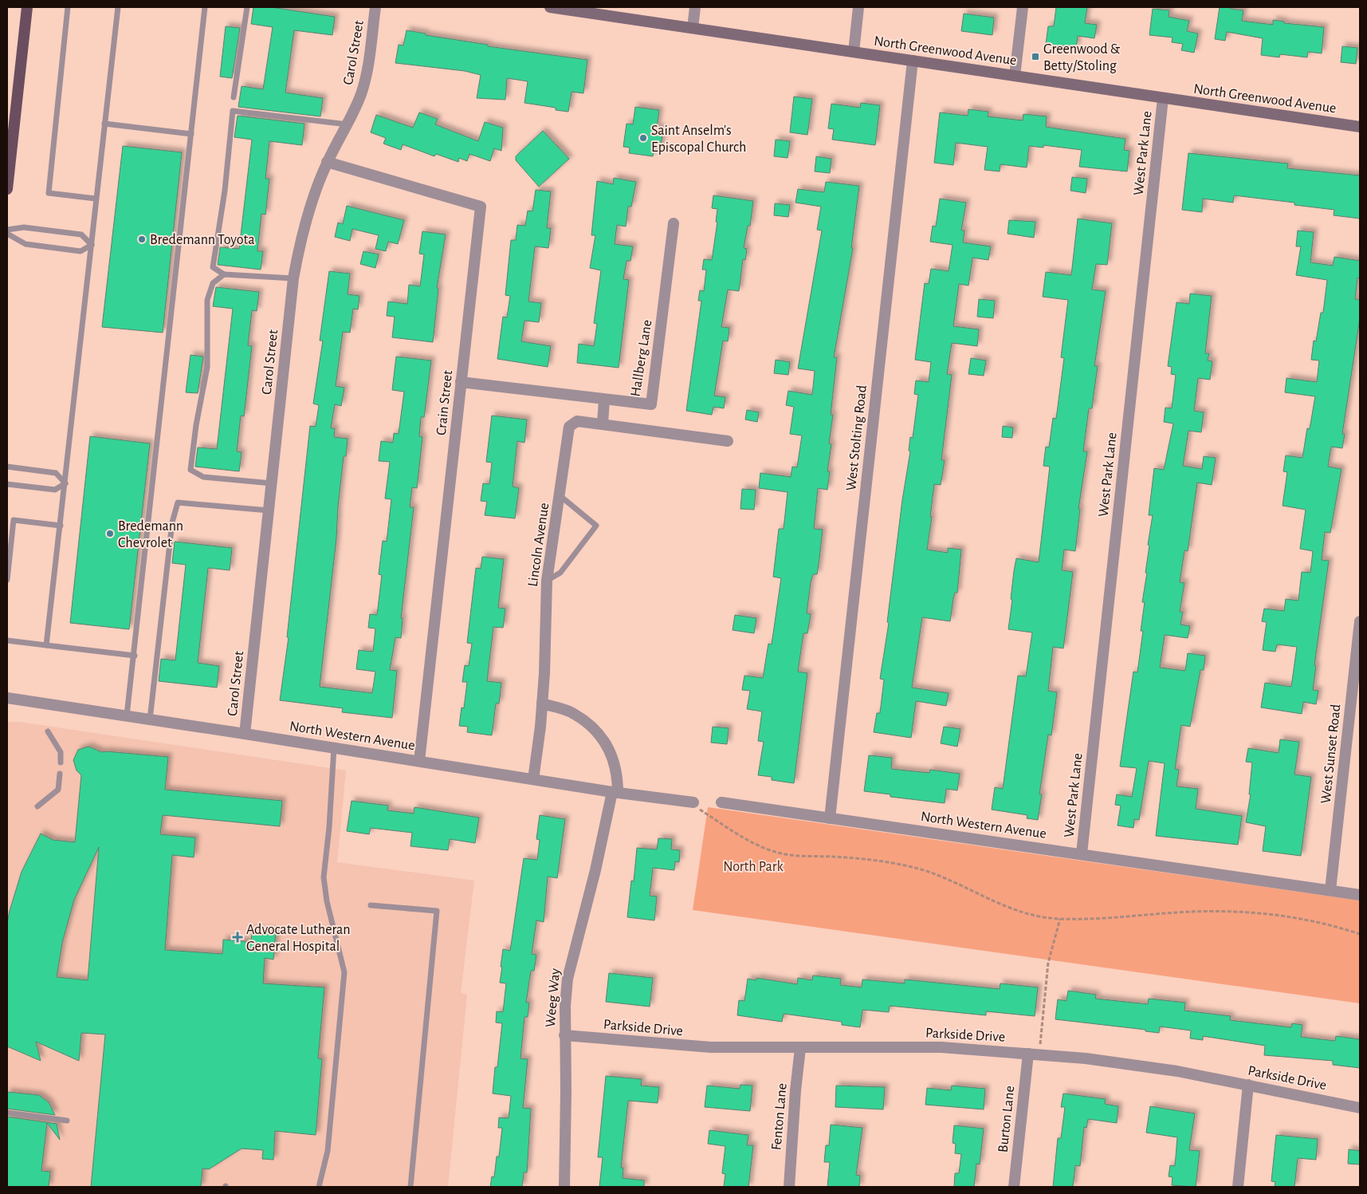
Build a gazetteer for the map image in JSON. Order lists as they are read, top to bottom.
{
  "streets": {
    "main road": ["North Greenwood Avenue"],
    "street": [
      "Carol Street",
      "West Park Lane",
      "Hallberg Lane",
      "Crain Street",
      "West Stolting Road",
      "Lincoln Avenue",
      "North Western Avenue",
      "West Sunset Road",
      "Weeg Way",
      "Parkside Drive",
      "Fenton Lane",
      "Burton Lane"
    ]
  },
  "crossings": [
    ["North Greenwood Avenue", "West Park Lane"],
    ["North Greenwood Avenue", "West Stolting Road"],
    ["Carol Street", "Crain Street"],
    ["Carol Street", "North Western Avenue"],
    ["West Park Lane", "North Western Avenue"],
    ["Hallberg Lane", "Crain Street"],
    ["Crain Street", "North Western Avenue"],
    ["West Stolting Road", "North Western Avenue"],
    ["Lincoln Avenue", "North Western Avenue"],
    ["North Western Avenue", "West Sunset Road"],
    ["North Western Avenue", "Weeg Way"],
    ["Weeg Way", "Parkside Drive"],
    ["Parkside Drive", "Fenton Lane"],
    ["Parkside Drive", "Burton Lane"]
  ],
  "parks": ["North Park"],
  "places": {
    "transit": ["Greenwood & Betty/Stoling"],
    "other": ["Saint Anselm's Episcopal Church", "Bredemann Toyota", "Bredemann Chevrolet"],
    "health": ["Advocate Lutheran General Hospital"]
  }
}
